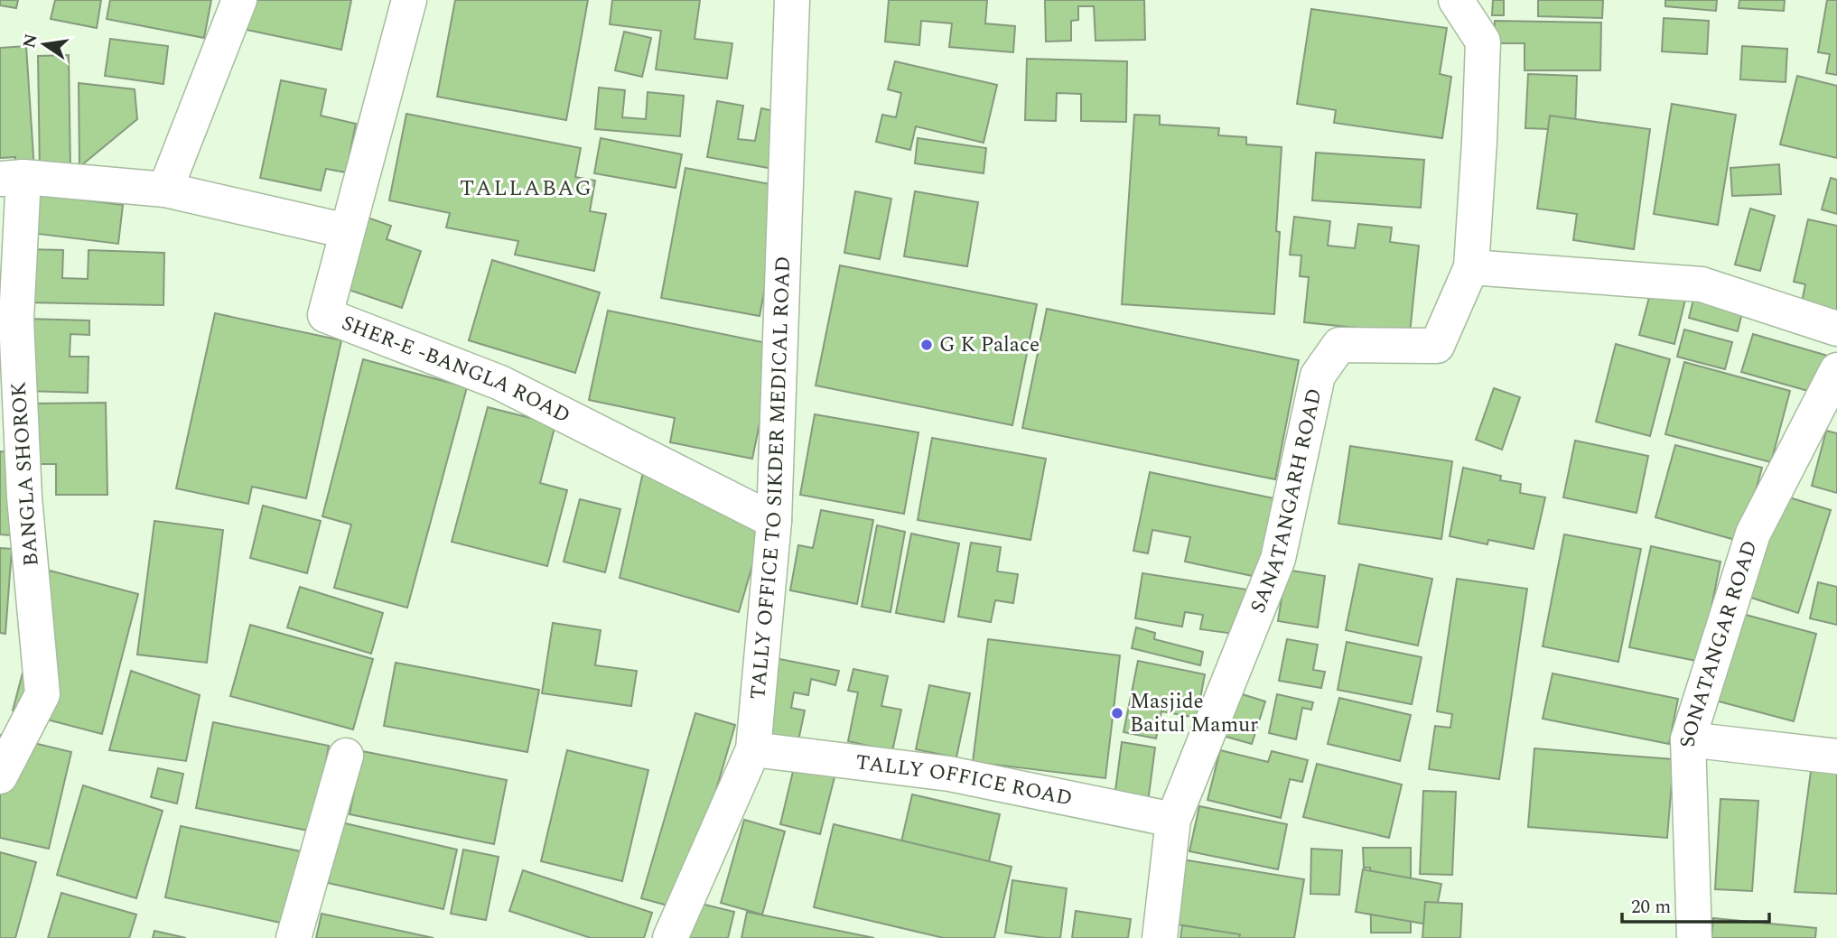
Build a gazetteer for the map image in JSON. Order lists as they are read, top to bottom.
{
  "streets": {
    "street": [
      "SHER-E -BANGLA ROAD",
      "BANGLA SHOROK",
      "TALLY OFFICE TO SIKDER MEDICAL ROAD",
      "SANATANGARH ROAD",
      "SONATANGAR ROAD",
      "TALLY OFFICE ROAD"
    ]
  },
  "crossings": [
    ["SHER-E -BANGLA ROAD", "BANGLA SHOROK"],
    ["SHER-E -BANGLA ROAD", "TALLY OFFICE TO SIKDER MEDICAL ROAD"],
    ["TALLY OFFICE TO SIKDER MEDICAL ROAD", "TALLY OFFICE ROAD"],
    ["SANATANGARH ROAD", "TALLY OFFICE ROAD"]
  ],
  "districts": ["TALLABAG"],
  "places": ["G K Palace", "Masjide Baitul Mamur"],
  "scale_bar": "20 m",
  "north": "left"
}
